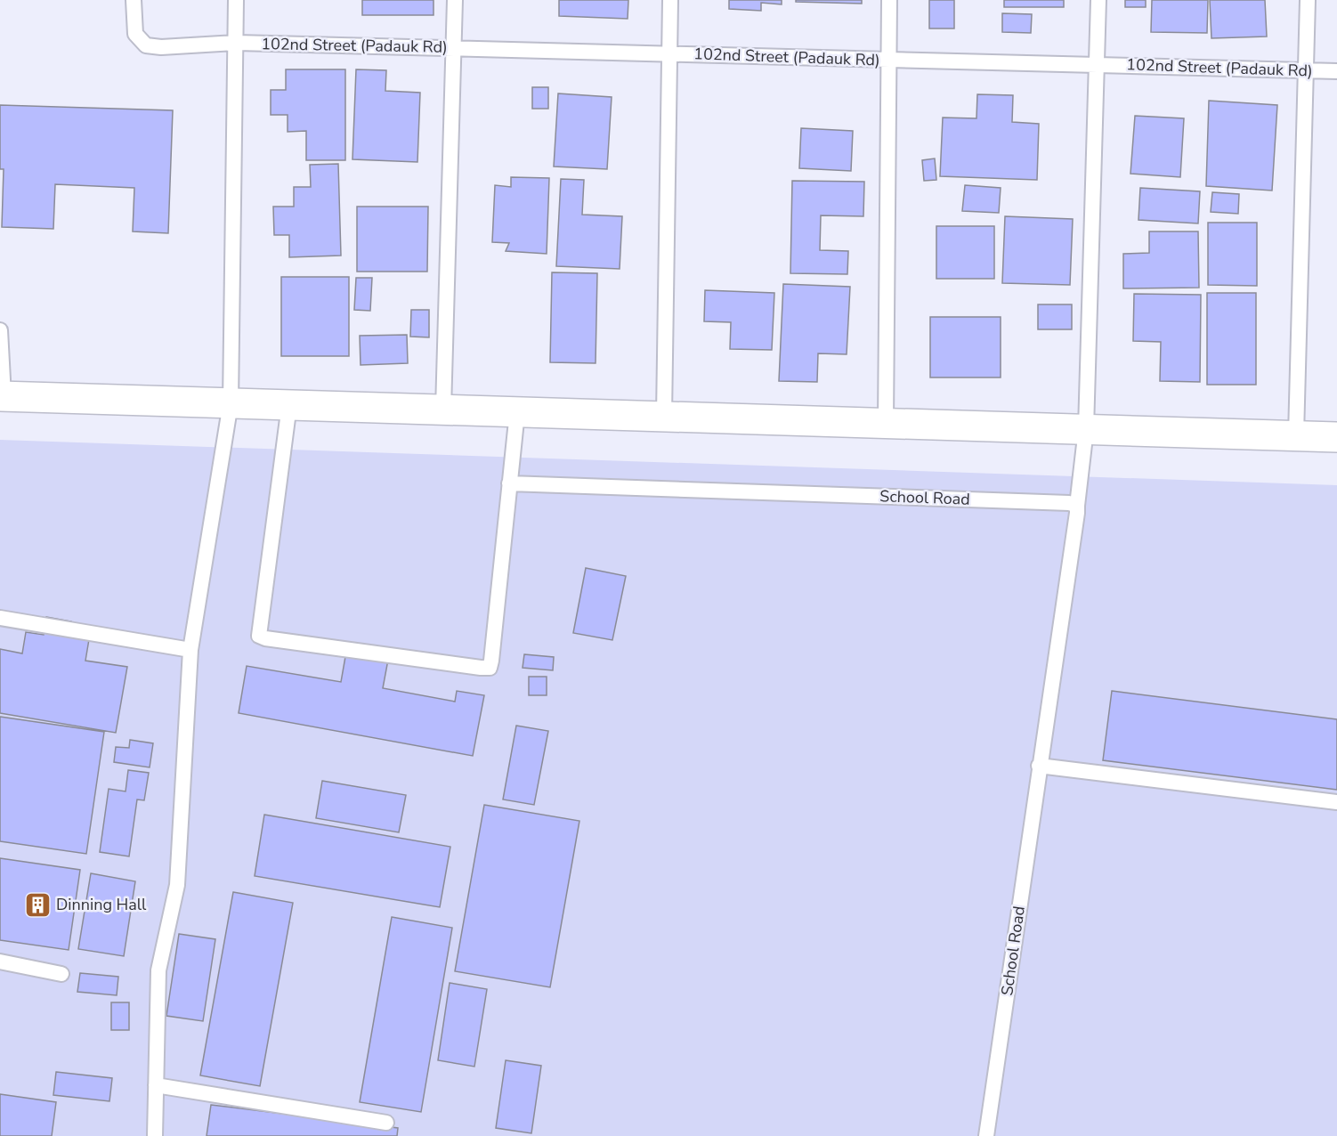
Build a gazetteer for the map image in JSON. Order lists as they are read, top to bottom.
{
  "streets": {
    "lane": ["102nd Street (Padauk Rd)", "School Road"]
  },
  "places": {
    "building": ["Dinning Hall"]
  }
}
